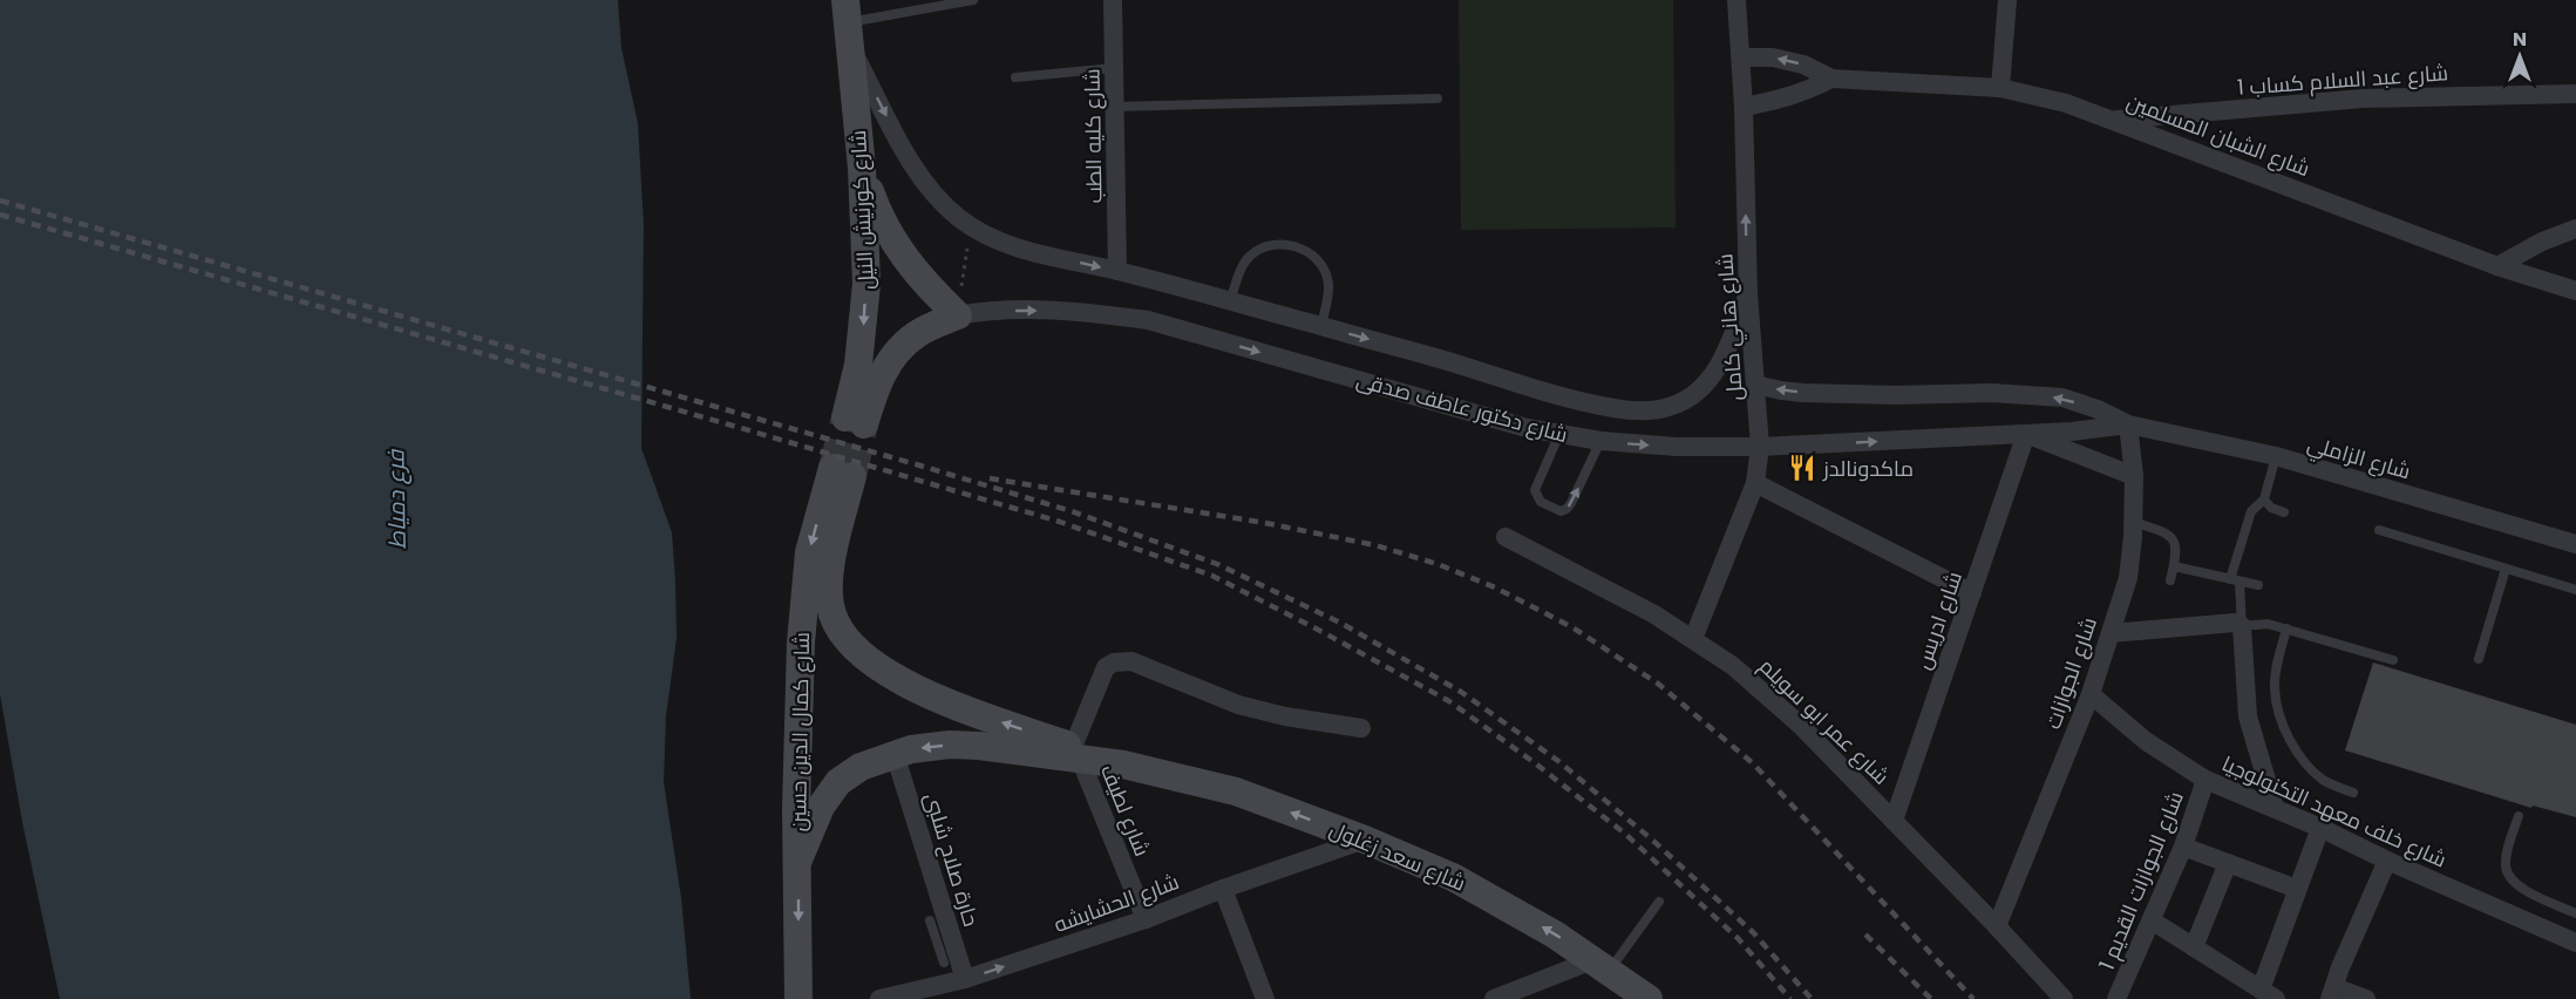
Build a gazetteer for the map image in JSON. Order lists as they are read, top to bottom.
{
  "streets": {
    "main road": [
      "شارع كورنيش النيل",
      "شارع دكتور عاطف صدقى",
      "شارع كمال الدين حسين",
      "شارع سعد زغلول"
    ],
    "street": [
      "شارع عبد السلام كساب 1",
      "شارع الشبان المسلمين",
      "شارع كليه الطب",
      "شارع هاني كامل",
      "شارع الزاملي",
      "شارع ادريس",
      "شارع الجوازات",
      "شارع عمر ابو سويلم",
      "شارع لطيف",
      "شارع خلف معهد التكنولوجيا",
      "حارة صلاح شلبى",
      "شارع الجوازات القديم 1",
      "شارع الحشايشه"
    ]
  },
  "crossings": [
    ["شارع عبد السلام كساب 1", "شارع الشبان المسلمين"],
    ["شارع الشبان المسلمين", "شارع هاني كامل"],
    ["شارع كليه الطب", "شارع دكتور عاطف صدقى"],
    ["شارع كورنيش النيل", "شارع دكتور عاطف صدقى"],
    ["شارع هاني كامل", "شارع دكتور عاطف صدقى"],
    ["شارع هاني كامل", "شارع عمر ابو سويلم"],
    ["شارع دكتور عاطف صدقى", "شارع الزاملي"],
    ["شارع دكتور عاطف صدقى", "شارع ادريس"],
    ["شارع دكتور عاطف صدقى", "شارع الجوازات"],
    ["شارع الزاملي", "شارع الجوازات"],
    ["شارع ادريس", "شارع عمر ابو سويلم"],
    ["شارع الجوازات", "شارع عمر ابو سويلم"],
    ["شارع الجوازات", "شارع خلف معهد التكنولوجيا"],
    ["شارع كمال الدين حسين", "شارع سعد زغلول"],
    ["شارع لطيف", "شارع سعد زغلول"],
    ["شارع لطيف", "شارع الحشايشه"],
    ["شارع خلف معهد التكنولوجيا", "شارع الجوازات القديم 1"],
    ["شارع سعد زغلول", "حارة صلاح شلبى"],
    ["شارع سعد زغلول", "شارع الحشايشه"],
    ["حارة صلاح شلبى", "شارع الحشايشه"]
  ],
  "one_way": [
    "شارع كورنيش النيل",
    "شارع كمال الدين حسين",
    "شارع سعد زغلول",
    "شارع الحشايشه"
  ],
  "water": ["فرع دمياط"],
  "places": {
    "restaurant": ["ماكدونالدز"]
  },
  "north": "top"
}
